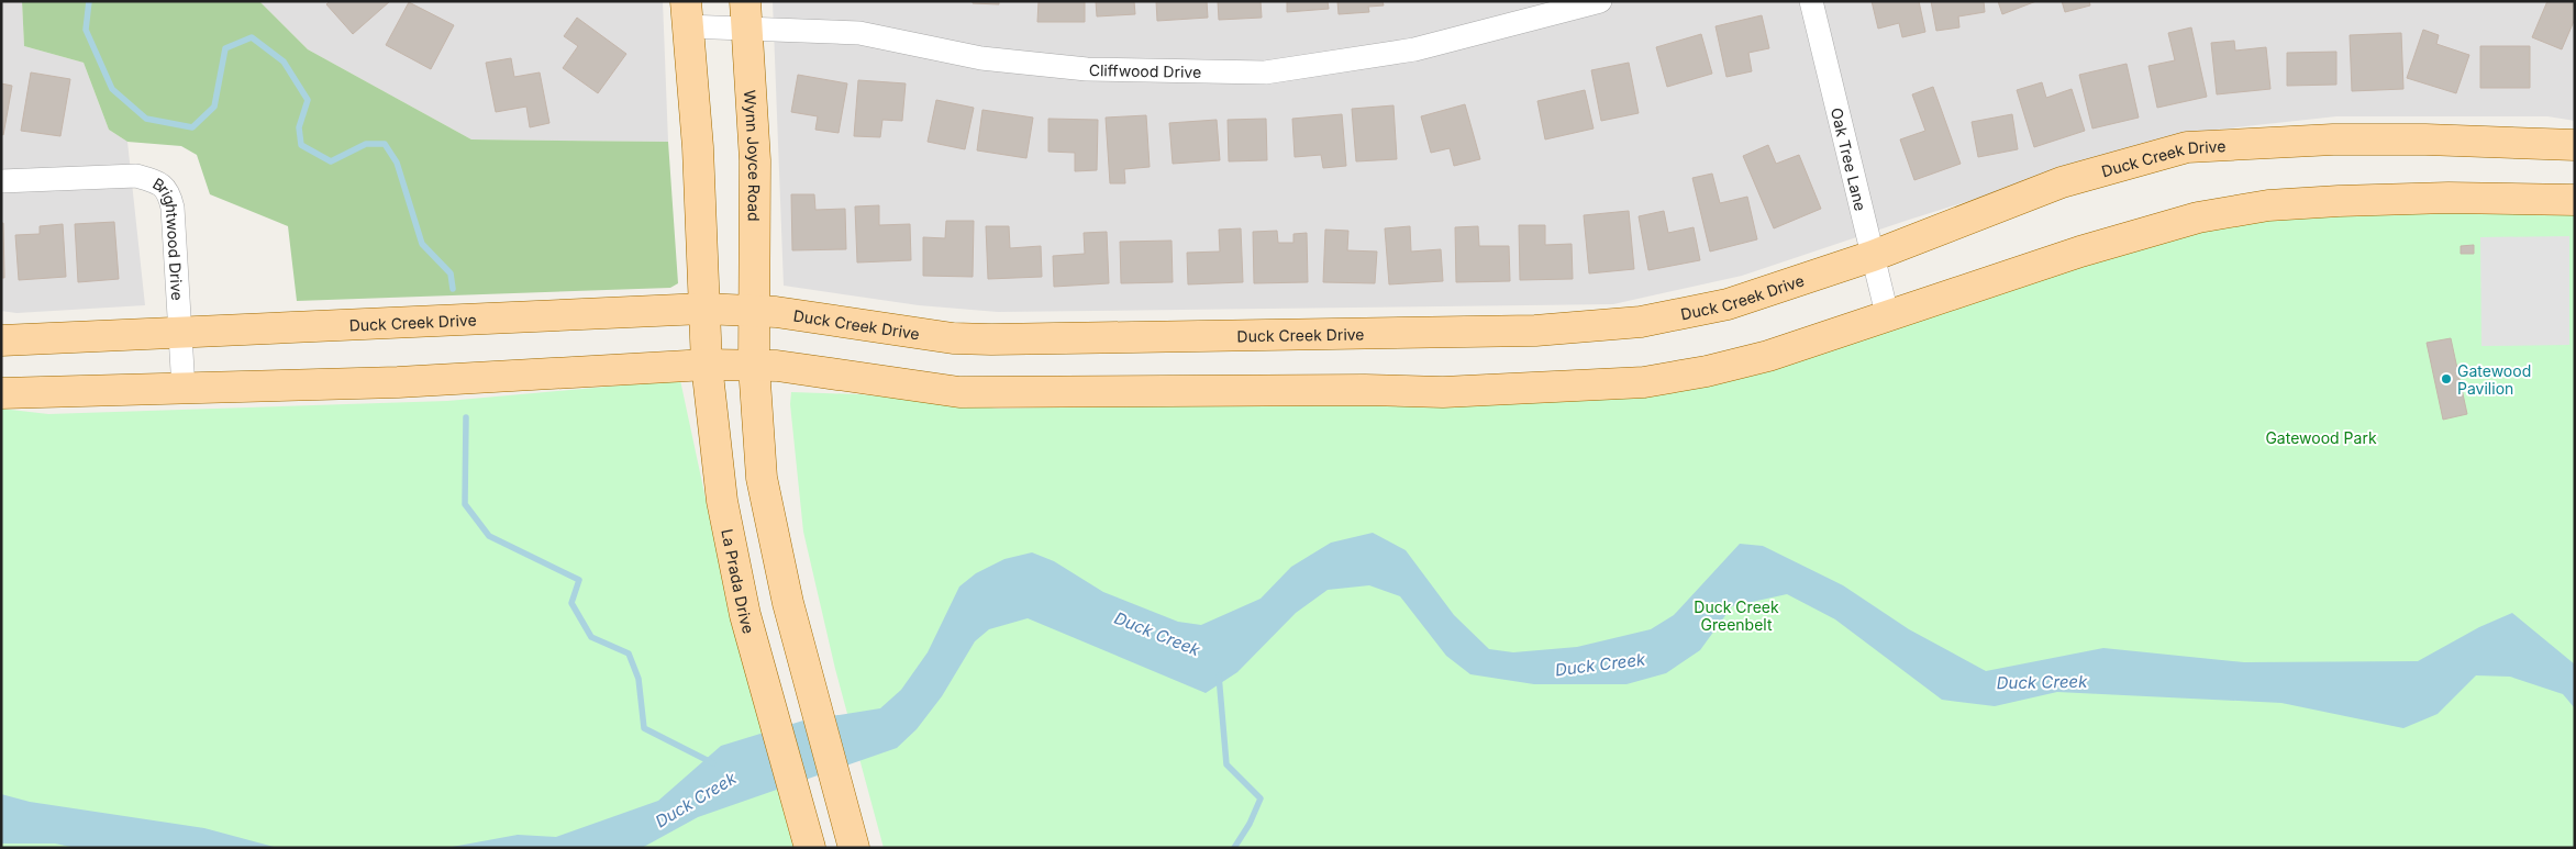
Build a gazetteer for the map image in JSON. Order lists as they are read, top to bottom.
{
  "streets": {
    "main road": ["Wynn Joyce Road", "Duck Creek Drive", "La Prada Drive"],
    "street": ["Cliffwood Drive", "Oak Tree Lane", "Brightwood Drive"]
  },
  "crossings": [
    ["Cliffwood Drive", "Wynn Joyce Road"],
    ["Wynn Joyce Road", "Duck Creek Drive"],
    ["Oak Tree Lane", "Duck Creek Drive"],
    ["Duck Creek Drive", "Brightwood Drive"],
    ["Duck Creek Drive", "La Prada Drive"]
  ],
  "water": ["Duck Creek"],
  "parks": ["Gatewood Park", "Duck Creek Greenbelt"],
  "places": ["Gatewood Pavilion"]
}
